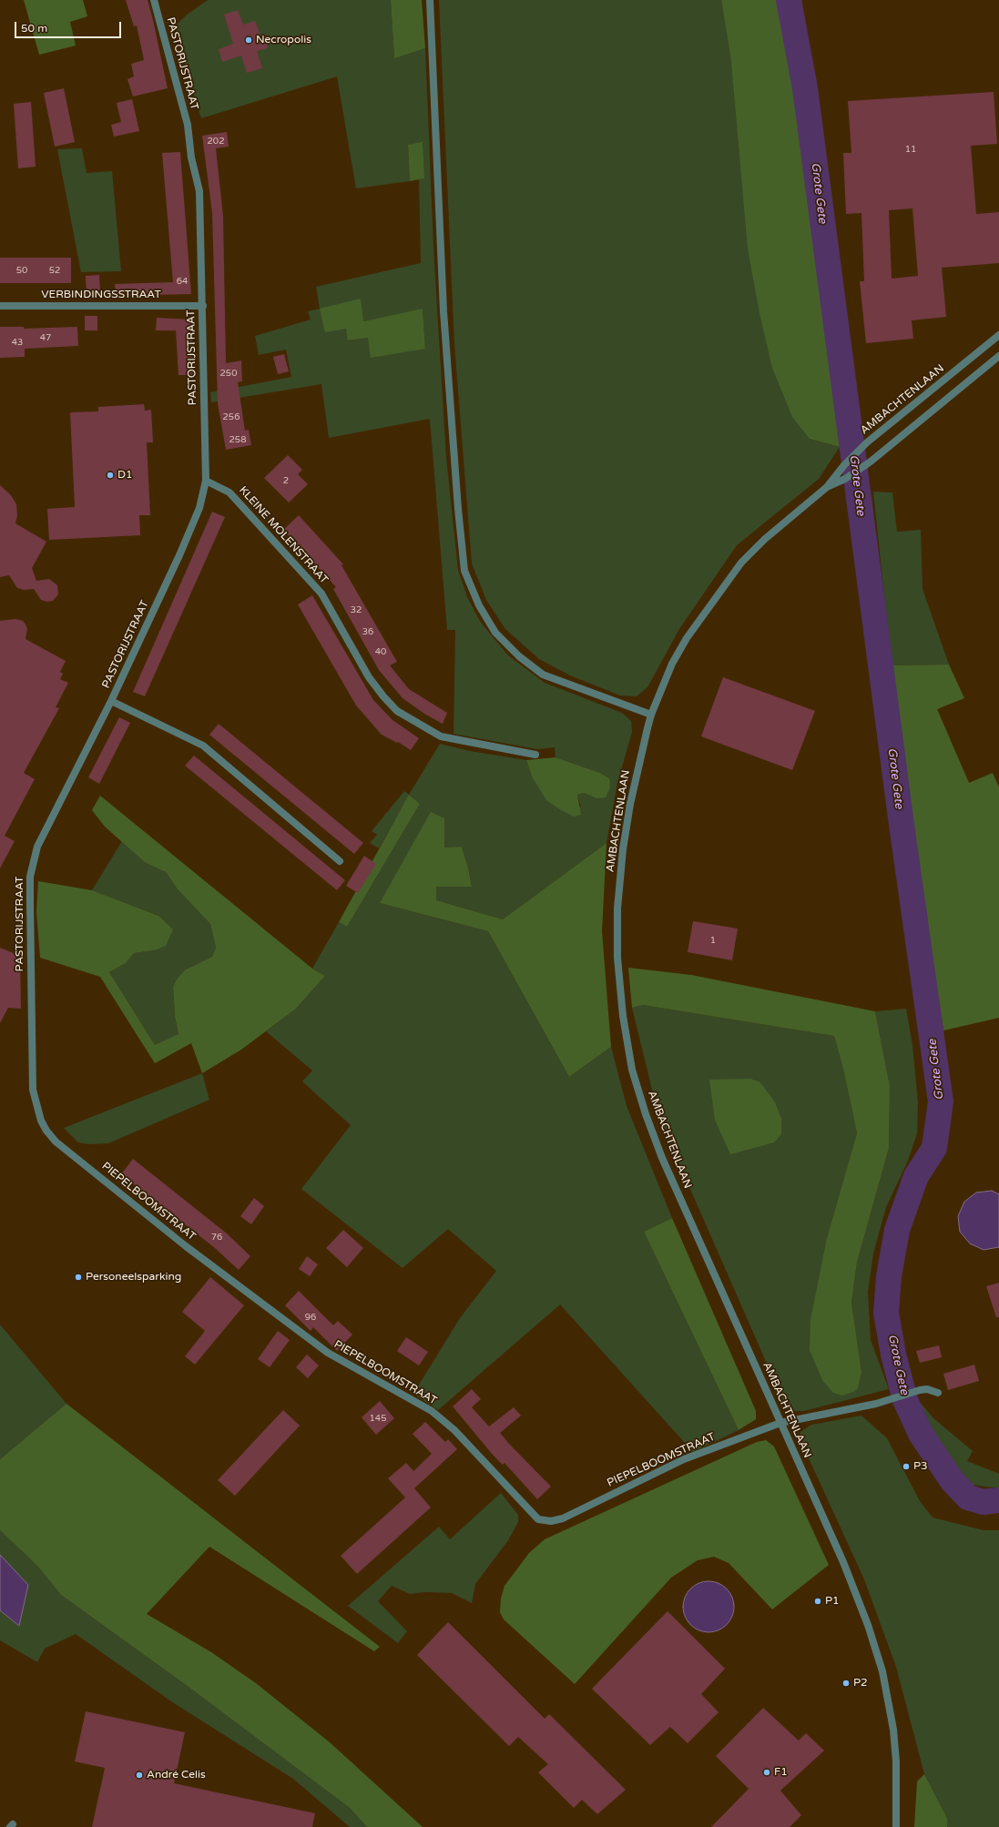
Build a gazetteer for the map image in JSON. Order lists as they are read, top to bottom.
{
  "streets": {
    "street": [
      "PASTORIJSTRAAT",
      "VERBINDINGSSTRAAT",
      "AMBACHTENLAAN",
      "KLEINE MOLENSTRAAT",
      "PIEPELBOOMSTRAAT"
    ]
  },
  "crossings": [
    ["PASTORIJSTRAAT", "VERBINDINGSSTRAAT"],
    ["PASTORIJSTRAAT", "KLEINE MOLENSTRAAT"],
    ["PASTORIJSTRAAT", "PIEPELBOOMSTRAAT"],
    ["AMBACHTENLAAN", "PIEPELBOOMSTRAAT"]
  ],
  "water": ["Grote Gete"],
  "places": [
    "Necropolis",
    "D1",
    "Personeelsparking",
    "P3",
    "P1",
    "P2",
    "F1",
    "André Celis"
  ],
  "house_numbers": [
    "202",
    "11",
    "50",
    "52",
    "64",
    "47",
    "43",
    "250",
    "256",
    "258",
    "2",
    "32",
    "36",
    "40",
    "1",
    "76",
    "96",
    "145"
  ],
  "scale_bar": "50 m"
}
